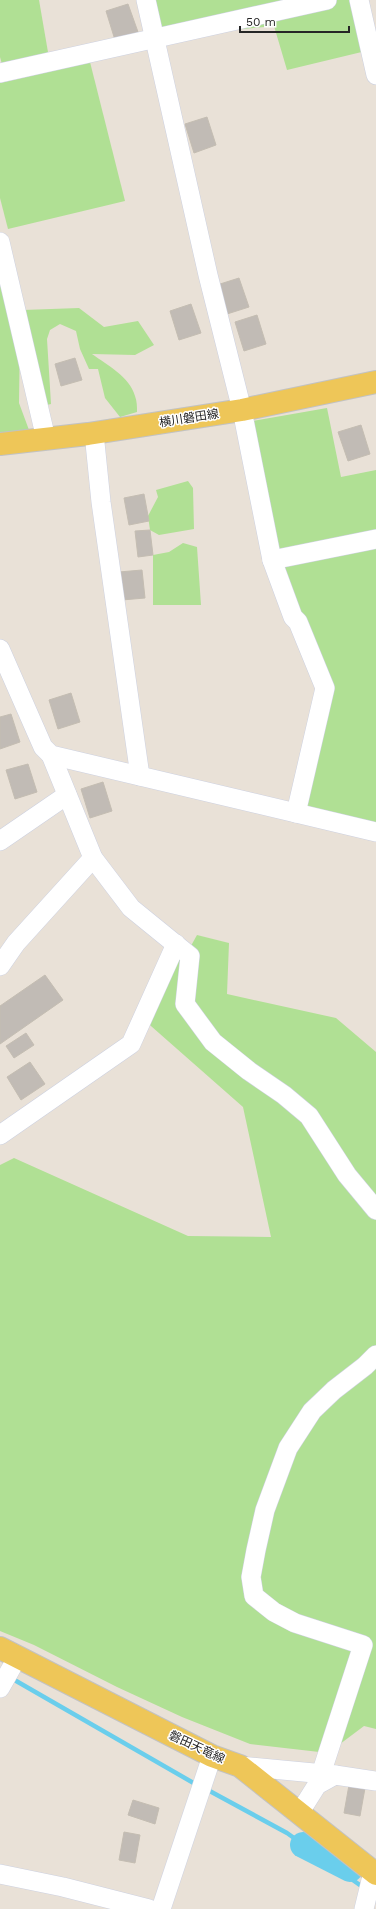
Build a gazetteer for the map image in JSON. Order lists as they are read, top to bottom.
{
  "streets": {
    "main road": ["横川磐田線", "磐田天竜線"]
  },
  "scale_bar": "50 m"
}
